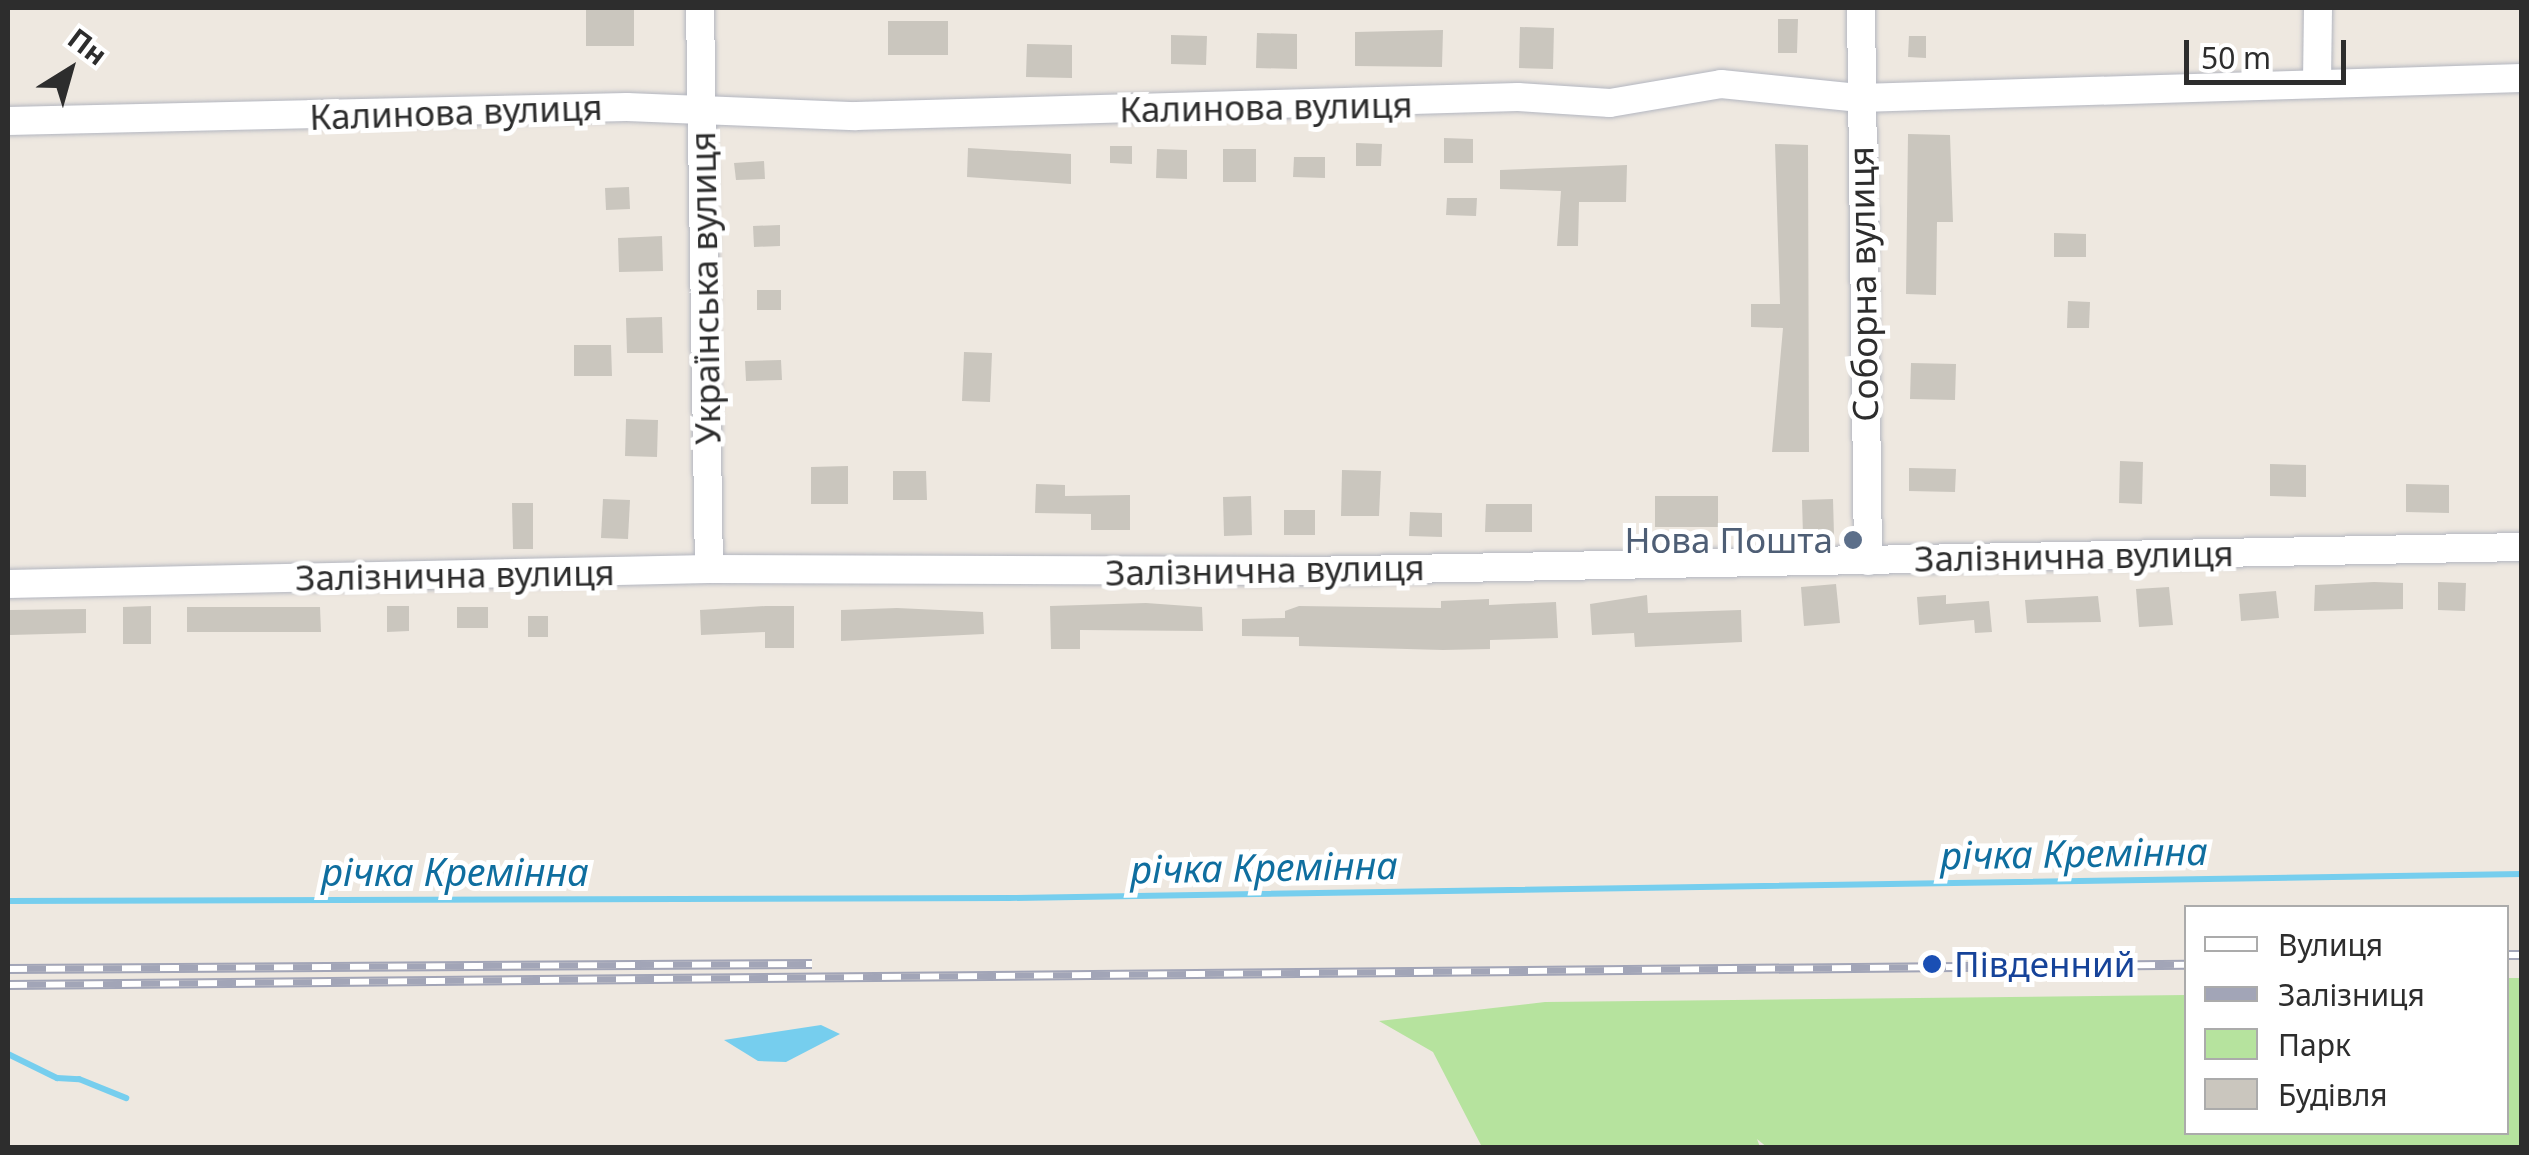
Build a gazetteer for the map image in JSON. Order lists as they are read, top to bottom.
{
  "streets": {
    "street": [
      "Калинова вулиця",
      "Соборна вулиця",
      "Українська вулиця",
      "Залізнична вулиця"
    ]
  },
  "crossings": [
    ["Калинова вулиця", "Соборна вулиця"],
    ["Калинова вулиця", "Українська вулиця"],
    ["Соборна вулиця", "Залізнична вулиця"],
    ["Українська вулиця", "Залізнична вулиця"]
  ],
  "water": ["річка Кремінна"],
  "places": ["Нова Пошта", "Південний"],
  "legend": [
    "Вулиця",
    "Залізниця",
    "Парк",
    "Будівля"
  ],
  "scale_bar": "50 m",
  "north": "top right"
}
